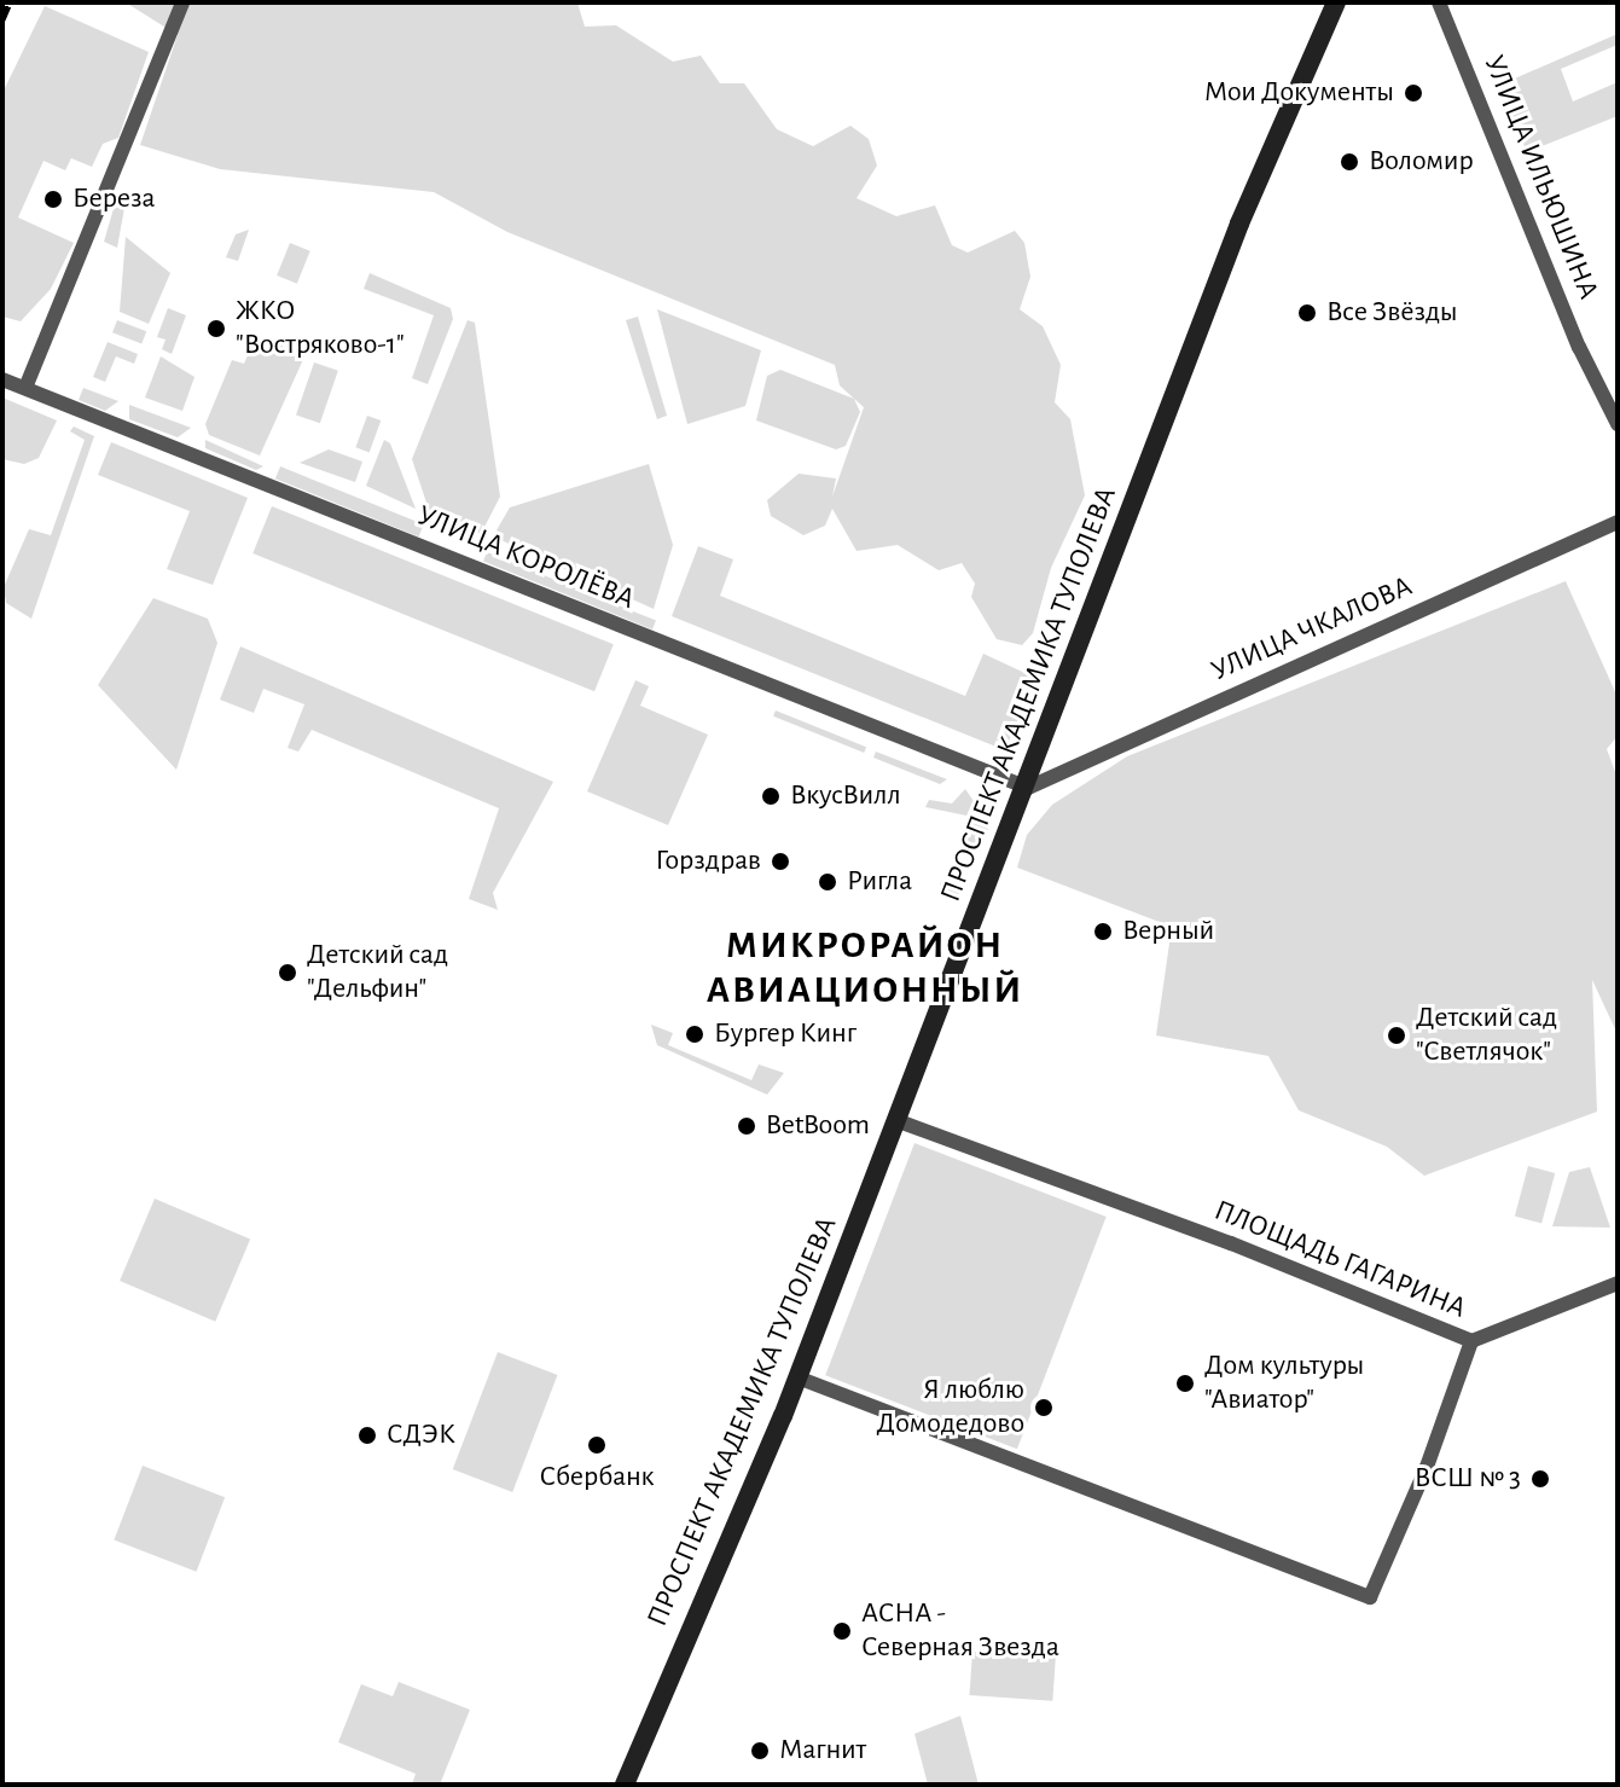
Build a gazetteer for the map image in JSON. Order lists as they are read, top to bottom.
{
  "streets": {
    "main road": ["ПРОСПЕКТ АКАДЕМИКА ТУПОЛЕВА"],
    "street": [
      "УЛИЦА ИЛЬЮШИНА",
      "УЛИЦА КОРОЛЁВА",
      "УЛИЦА ЧКАЛОВА",
      "ПЛОЩАДЬ ГАГАРИНА"
    ]
  },
  "crossings": [
    ["УЛИЦА КОРОЛЁВА", "УЛИЦА ЧКАЛОВА"],
    ["УЛИЦА КОРОЛЁВА", "ПРОСПЕКТ АКАДЕМИКА ТУПОЛЕВА"],
    ["УЛИЦА ЧКАЛОВА", "ПРОСПЕКТ АКАДЕМИКА ТУПОЛЕВА"],
    ["ПРОСПЕКТ АКАДЕМИКА ТУПОЛЕВА", "ПЛОЩАДЬ ГАГАРИНА"]
  ],
  "districts": ["МИКРОРАЙОН АВИАЦИОННЫЙ"],
  "places": [
    "Мои Документы",
    "Воломир",
    "Береза",
    "Все Звёзды",
    "ЖКО \"Востряково-1\"",
    "ВкусВилл",
    "Горздрав",
    "Ригла",
    "Верный",
    "Детский сад \"Дельфин\"",
    "Бургер Кинг",
    "Детский сад \"Светлячок\"",
    "BetBoom",
    "Дом культуры \"Авиатор\"",
    "Я люблю Домодедово",
    "СДЭК",
    "Сбербанк",
    "ВСШ № 3",
    "АСНА - Северная Звезда",
    "Магнит"
  ]
}
